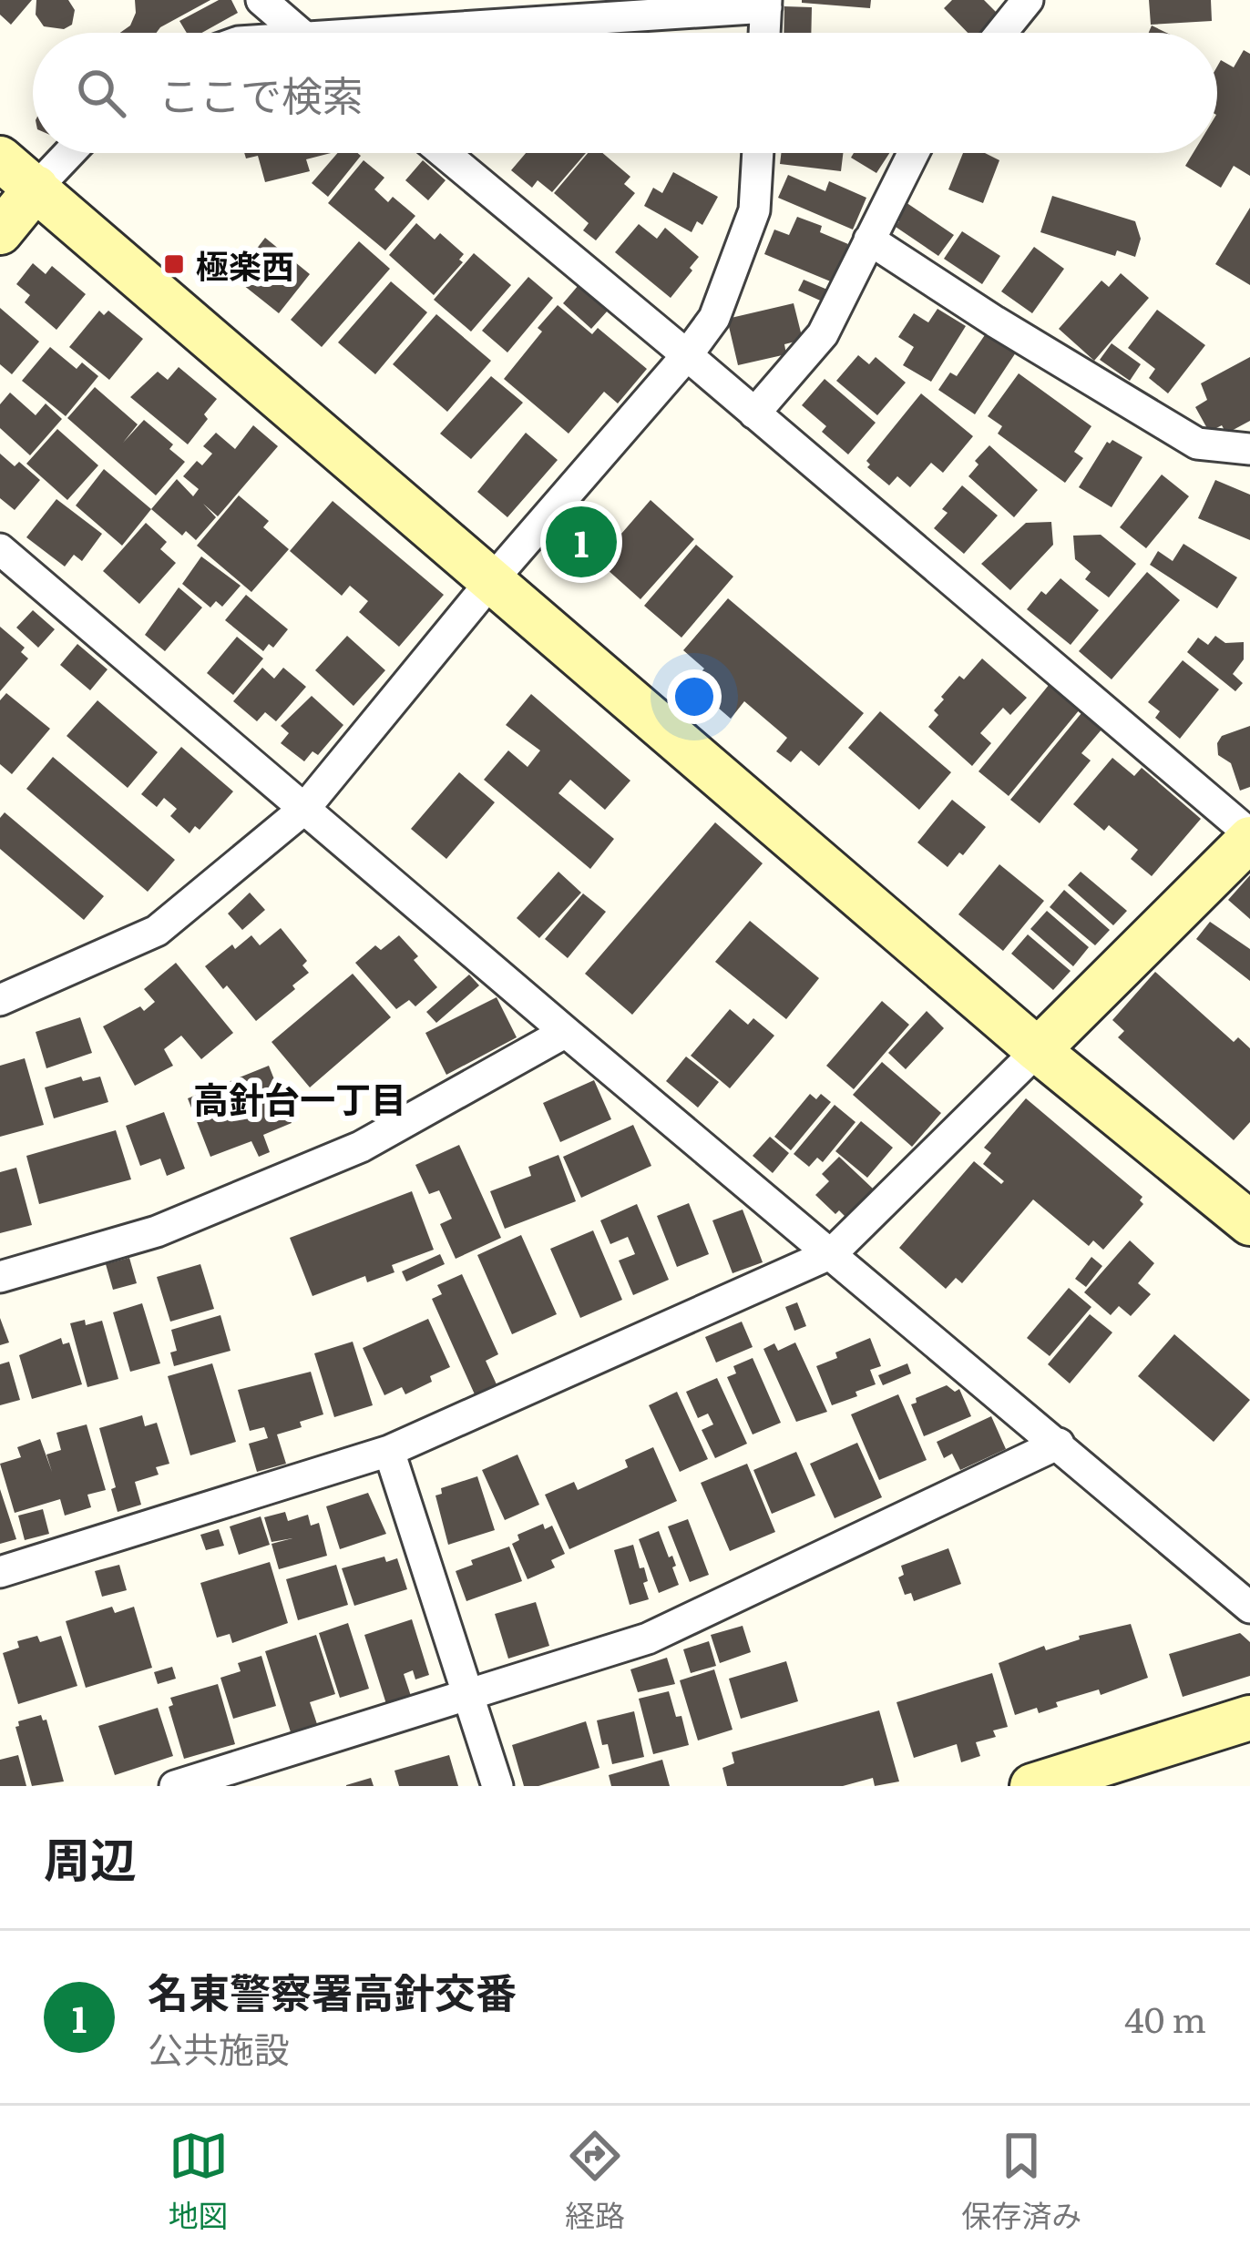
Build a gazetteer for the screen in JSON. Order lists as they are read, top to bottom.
{
  "districts": ["高針台一丁目"],
  "places": {
    "transit": ["極楽西"]
  },
  "page": {
    "search": "ここで検索",
    "pins": "1",
    "heading": "周辺",
    "list": [
      {
        "mark": "1",
        "name": "名東警察署高針交番",
        "note": "公共施設",
        "value": "40 m"
      }
    ],
    "nav": ["地図", "経路", "保存済み"]
  }
}
